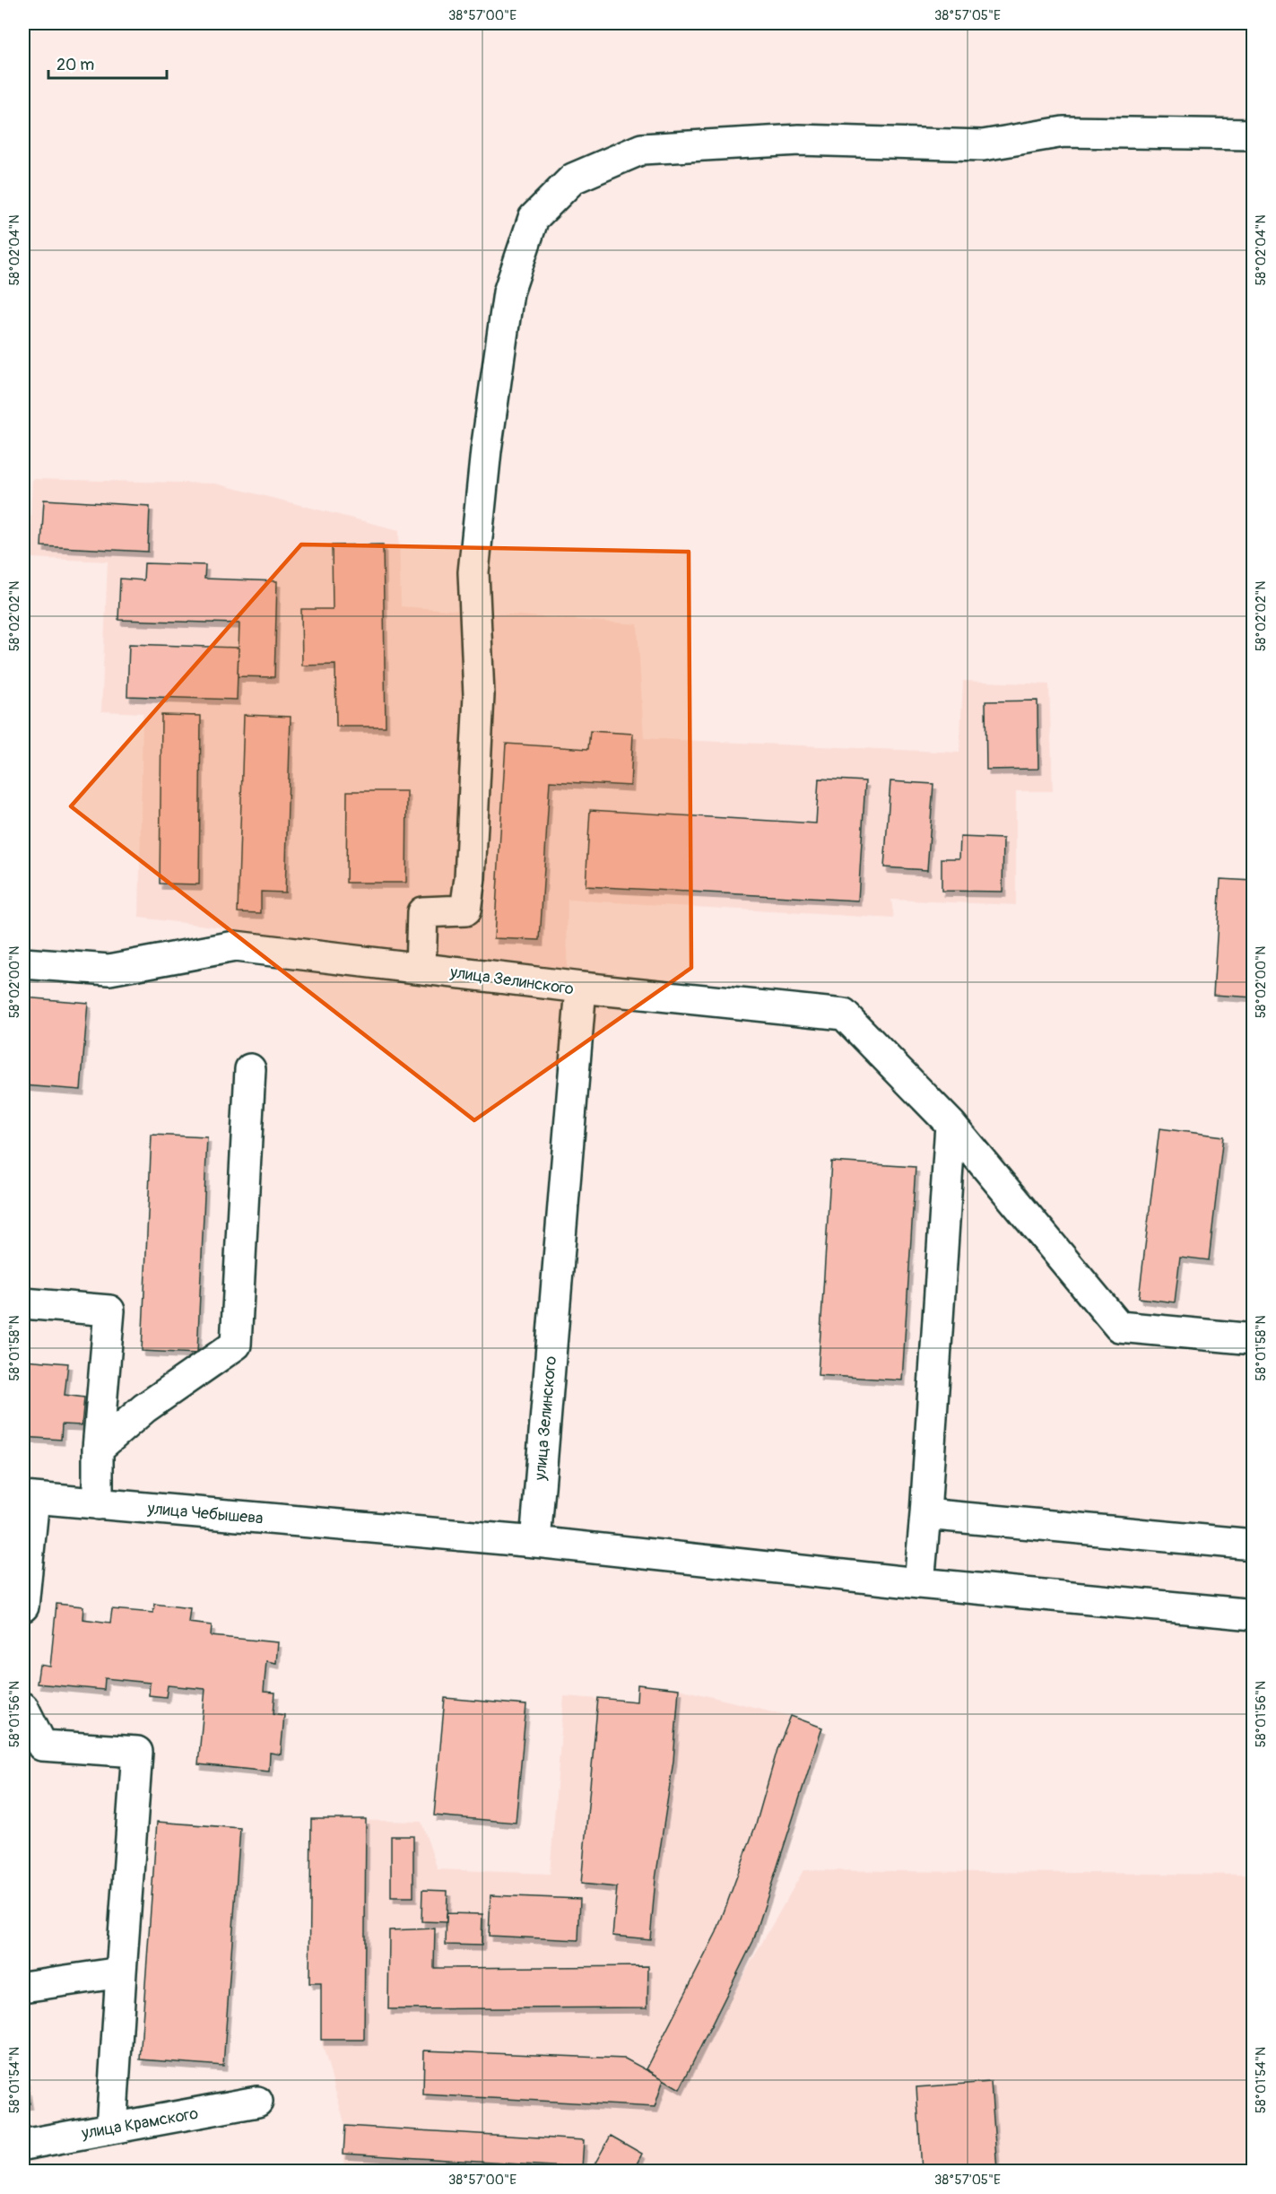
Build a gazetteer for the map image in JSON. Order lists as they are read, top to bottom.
{
  "streets": {
    "street": ["улица Зелинского", "улица Чебышева", "улица Крамского"]
  },
  "crossings": [
    ["улица Зелинского", "улица Чебышева"]
  ],
  "scale_bar": "20 m",
  "coordinates": [
    "38°57'00\"E",
    "38°57'05\"E",
    "58°02'04\"N",
    "58°02'02\"N",
    "58°02'00\"N",
    "58°01'58\"N",
    "58°01'56\"N",
    "58°01'54\"N"
  ]
}
